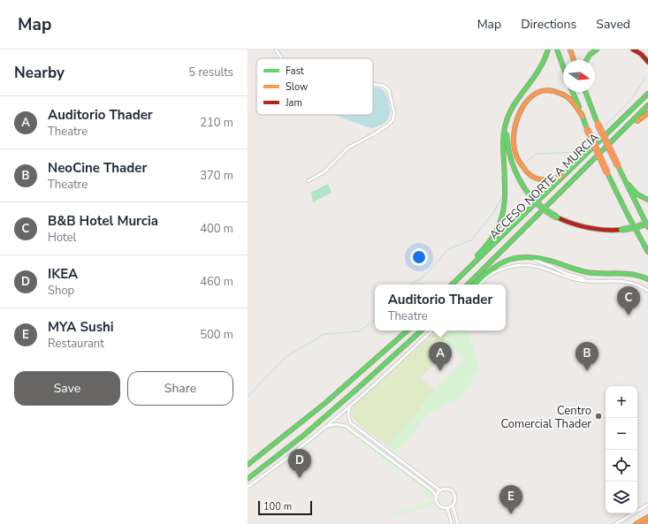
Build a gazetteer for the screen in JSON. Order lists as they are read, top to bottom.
{
  "streets": {
    "main road": ["ACCESO NORTE A MURCIA"]
  },
  "places": ["Centro Comercial Thader"],
  "legend": ["Fast", "Slow", "Jam"],
  "scale_bar": "100 m",
  "north": "right",
  "page": {
    "header": "Map",
    "nav": ["Map", "Directions", "Saved"],
    "heading": ["Nearby", "5 results"],
    "list": [
      {
        "mark": "A",
        "name": "Auditorio Thader",
        "note": "Theatre",
        "value": "210 m"
      },
      {
        "mark": "B",
        "name": "NeoCine Thader",
        "note": "Theatre",
        "value": "370 m"
      },
      {
        "mark": "C",
        "name": "B&B Hotel Murcia",
        "note": "Hotel",
        "value": "400 m"
      },
      {
        "mark": "D",
        "name": "IKEA",
        "note": "Shop",
        "value": "460 m"
      },
      {
        "mark": "E",
        "name": "MYA Sushi",
        "note": "Restaurant",
        "value": "500 m"
      }
    ],
    "popup": ["Auditorio Thader", "Theatre"],
    "pins": [
      "C",
      "A",
      "B",
      "D",
      "E"
    ],
    "buttons": ["Save", "Share"],
    "map_buttons": ["+", "−"],
    "scale": "100 m"
  }
}
